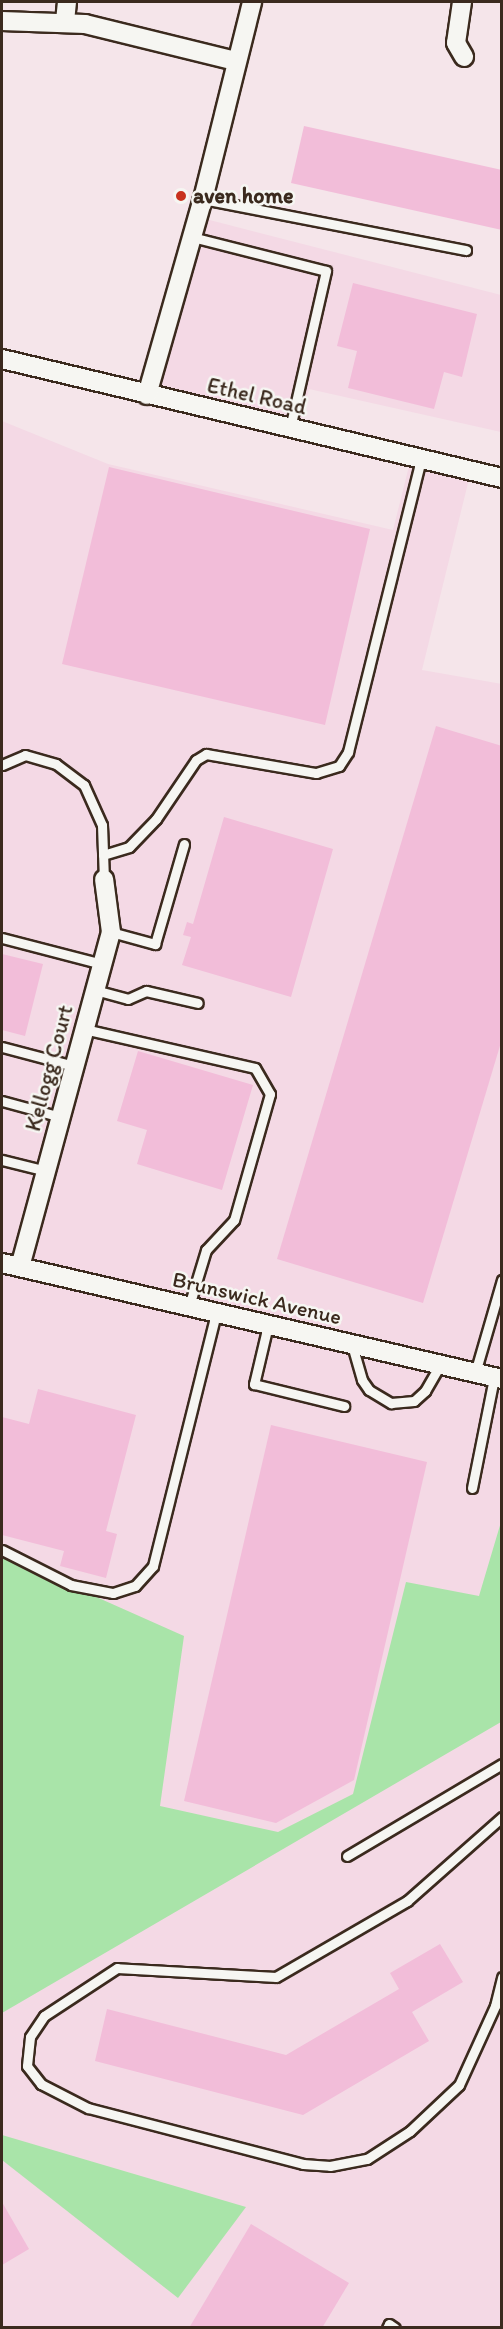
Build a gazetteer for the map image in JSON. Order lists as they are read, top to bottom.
{
  "streets": {
    "street": ["Ethel Road", "Kellogg Court", "Brunswick Avenue"]
  },
  "crossings": [
    ["Kellogg Court", "Brunswick Avenue"]
  ],
  "places": ["aven home"]
}
